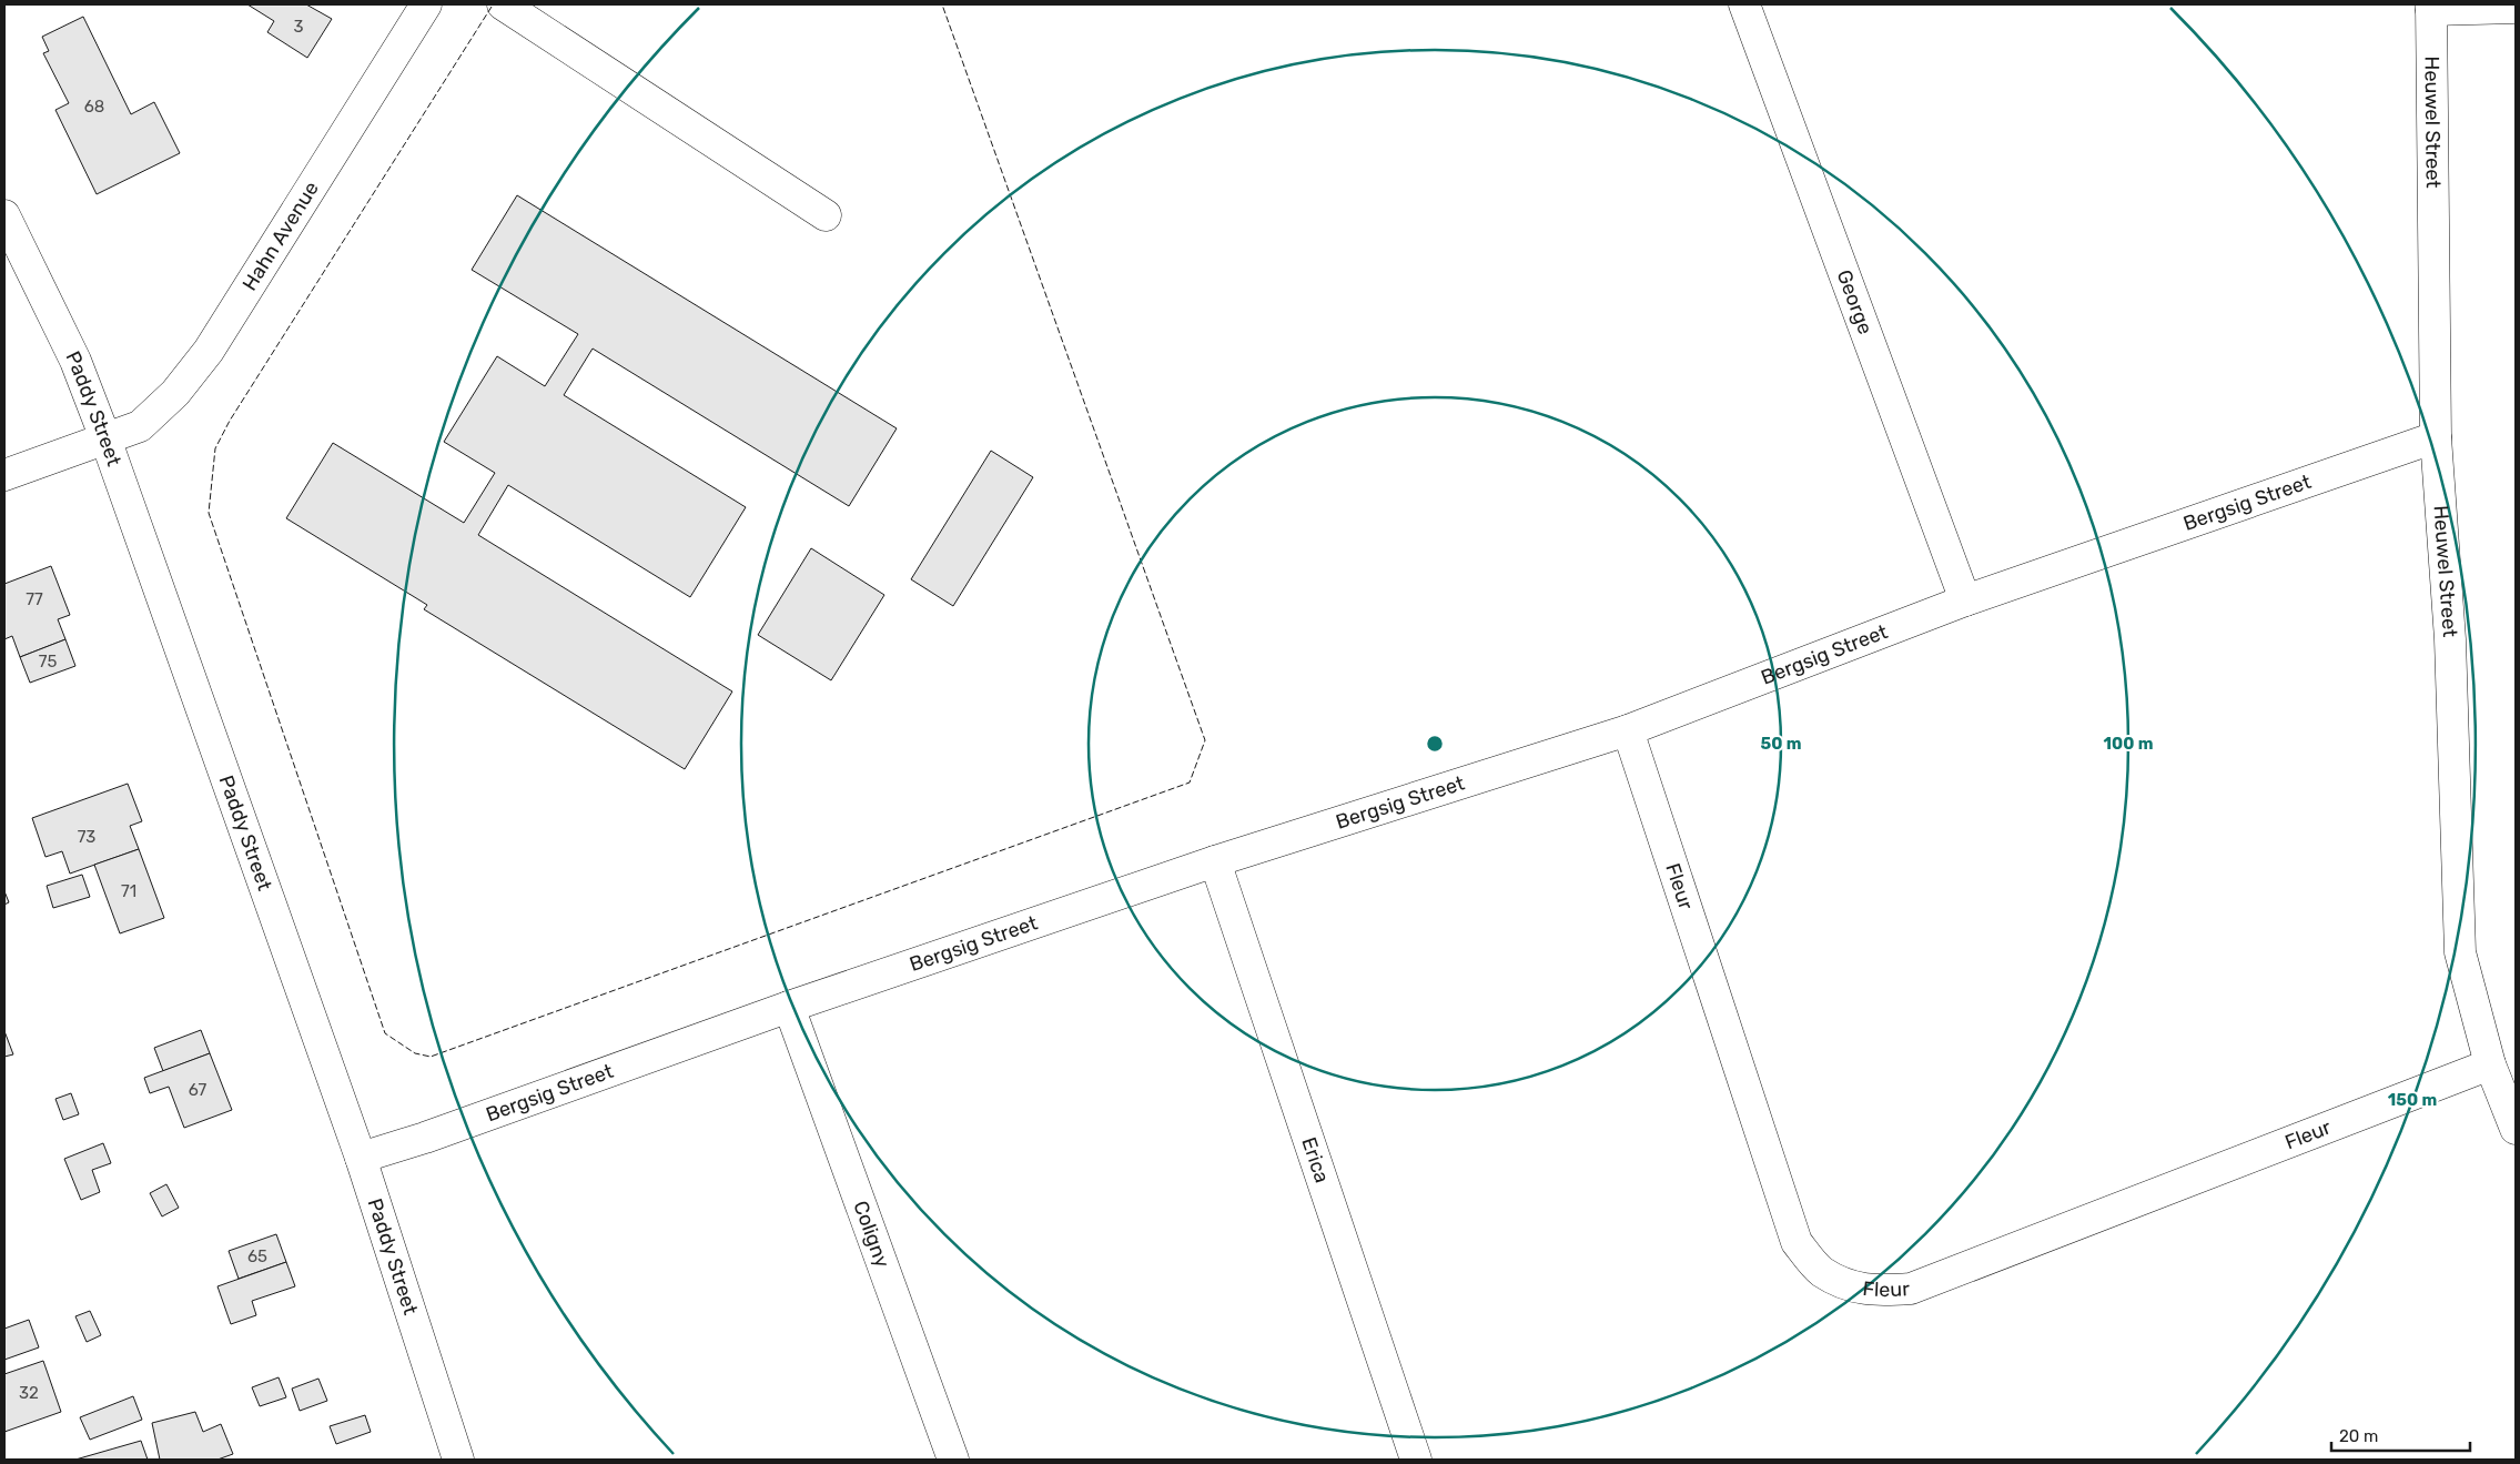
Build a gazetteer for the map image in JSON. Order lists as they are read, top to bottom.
{
  "streets": {
    "street": [
      "Heuwel Street",
      "Hahn Avenue",
      "George",
      "Paddy Street",
      "Bergsig Street",
      "Fleur",
      "Erica",
      "Coligny"
    ]
  },
  "crossings": [
    ["Heuwel Street", "Bergsig Street"],
    ["Heuwel Street", "Fleur"],
    ["Hahn Avenue", "Paddy Street"],
    ["George", "Bergsig Street"],
    ["Paddy Street", "Bergsig Street"],
    ["Bergsig Street", "Fleur"],
    ["Bergsig Street", "Erica"],
    ["Bergsig Street", "Coligny"]
  ],
  "house_numbers": [
    "3",
    "68",
    "77",
    "75",
    "73",
    "71",
    "67",
    "65",
    "32"
  ],
  "scale_bar": "20 m",
  "rings": ["50 m", "100 m", "150 m"]
}
